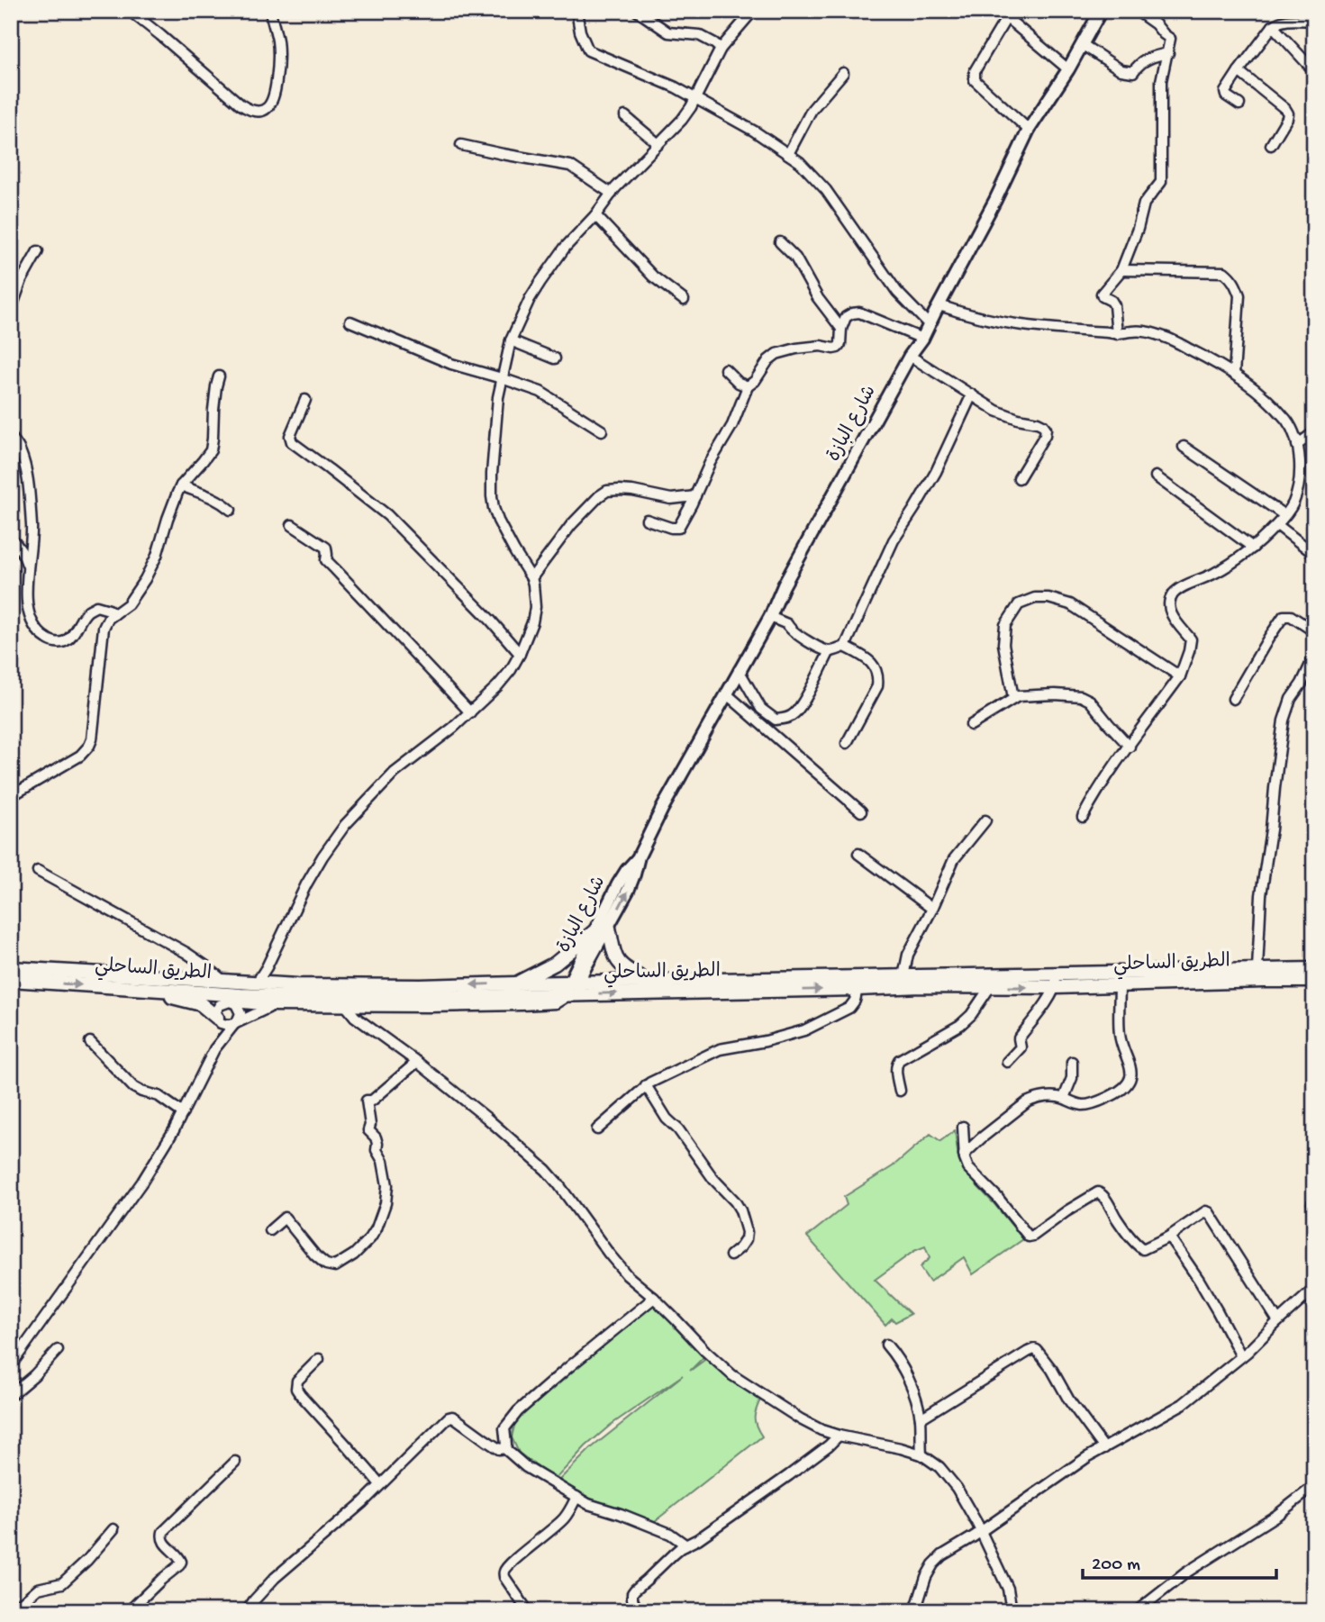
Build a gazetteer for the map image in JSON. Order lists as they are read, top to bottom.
{
  "streets": {
    "highway": ["الطريق الساحلي"],
    "main road": ["شارع البازة"]
  },
  "crossings": [
    ["شارع البازة", "الطريق الساحلي"]
  ],
  "scale_bar": "200 m"
}
